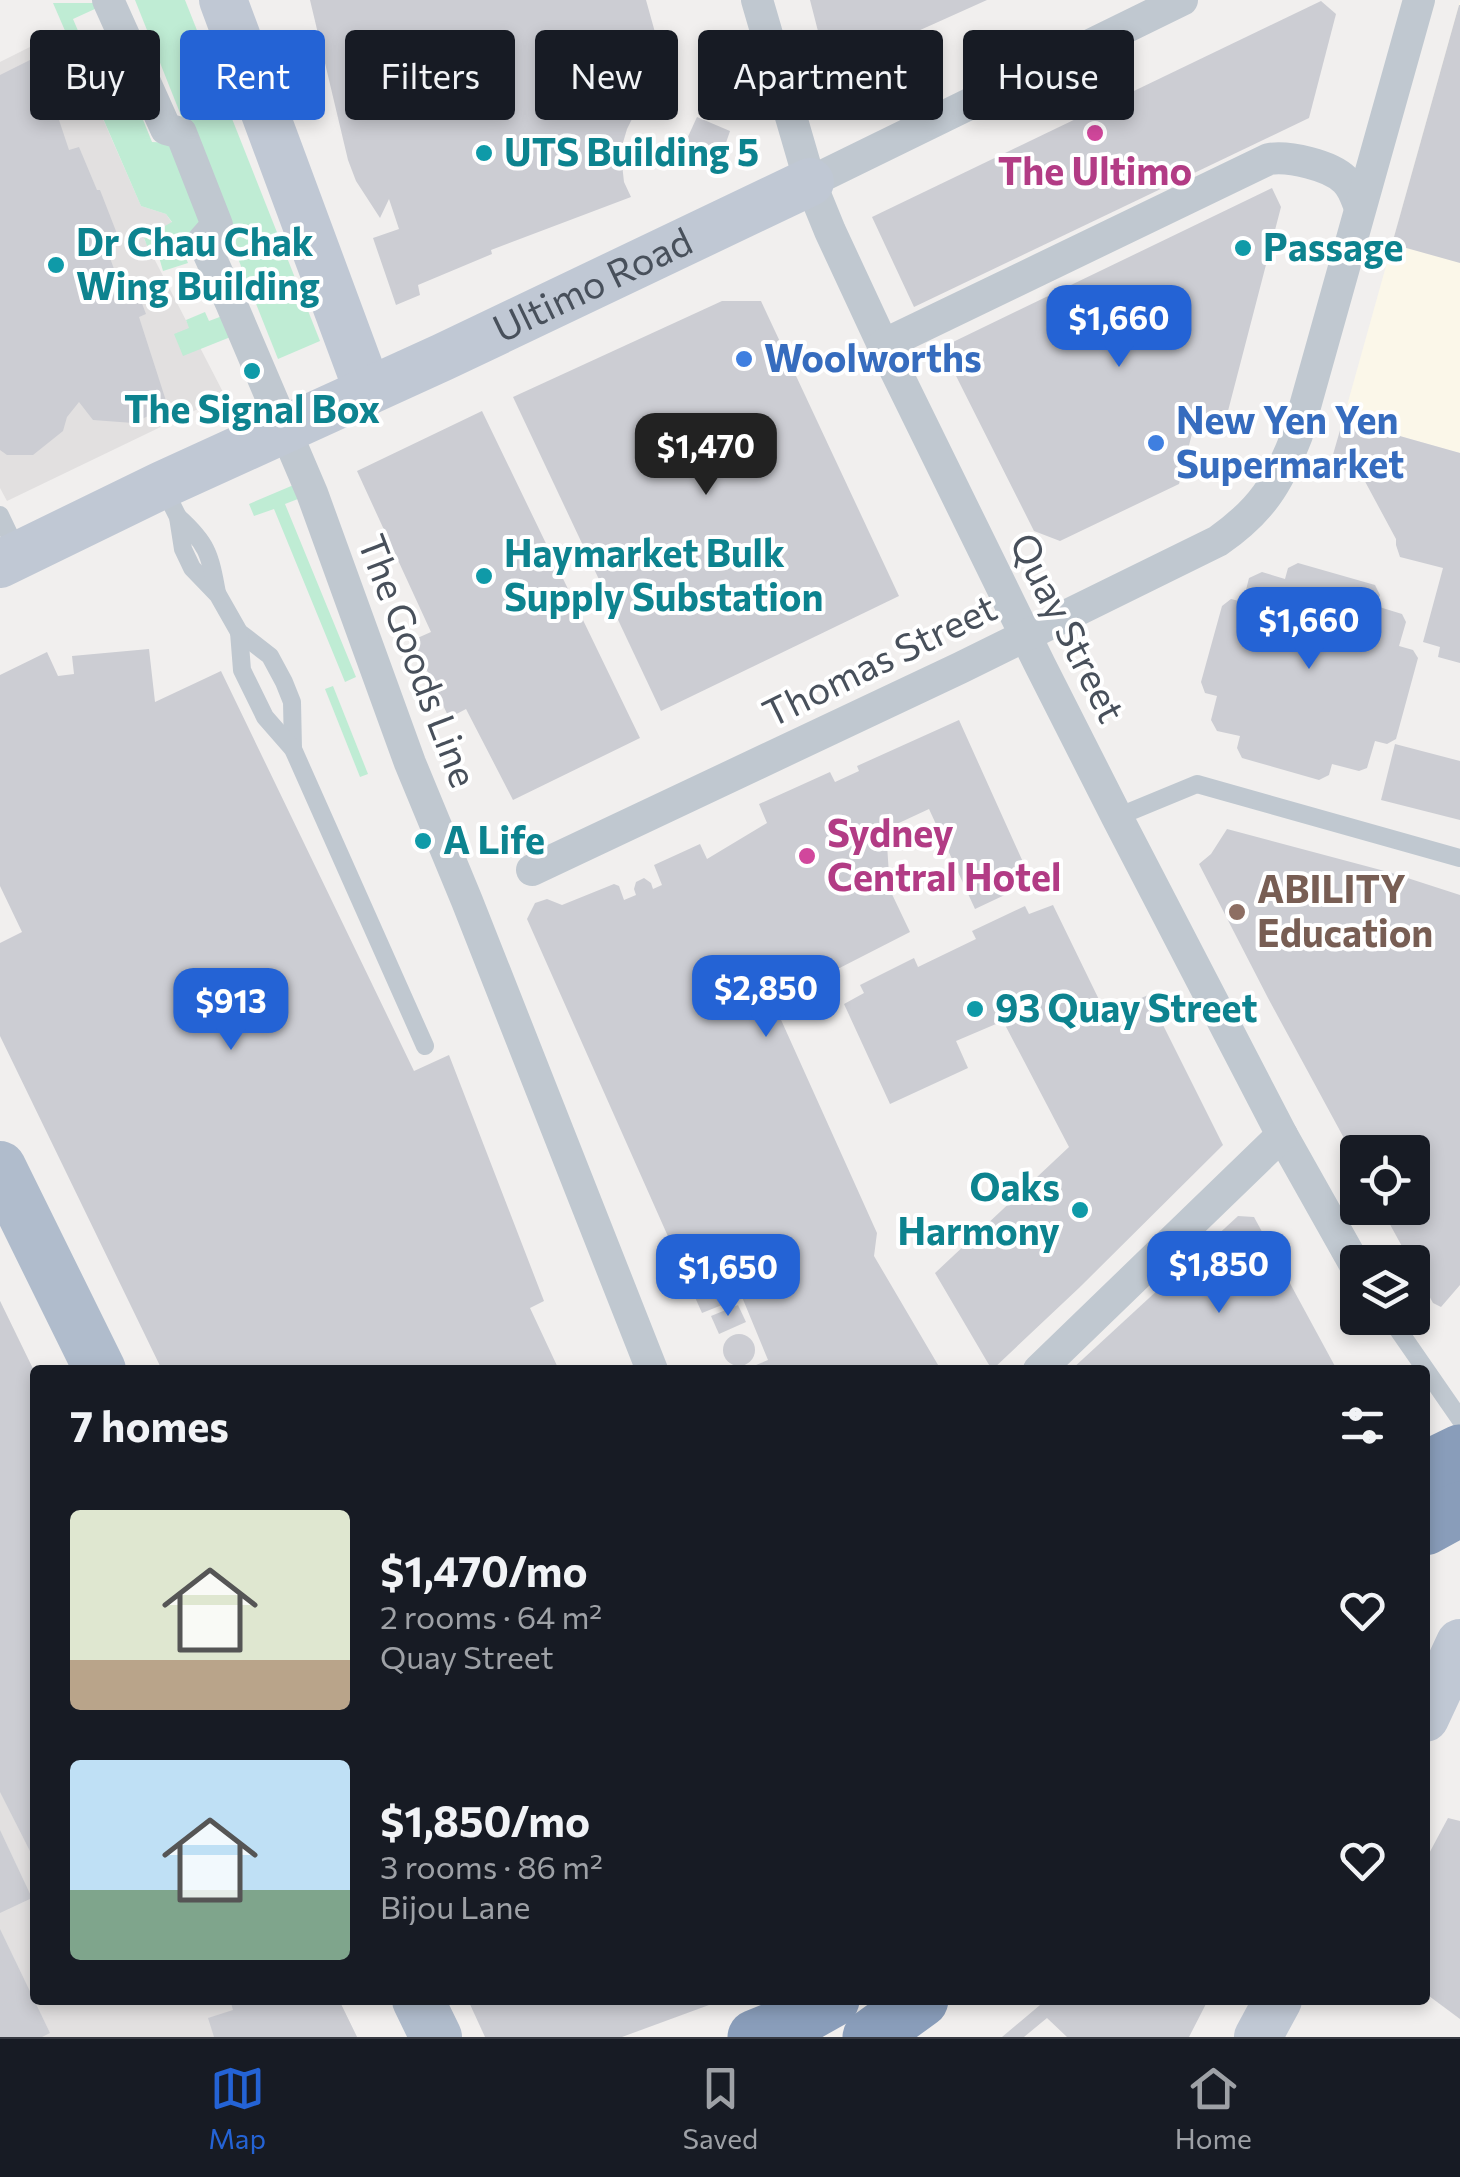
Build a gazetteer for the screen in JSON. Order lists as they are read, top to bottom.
{
  "streets": {
    "street": [
      "Ultimo Road",
      "Quay Street",
      "The Goods Line",
      "Thomas Street"
    ]
  },
  "crossings": [
    ["Ultimo Road", "Quay Street"],
    ["Quay Street", "Thomas Street"]
  ],
  "places": [
    "The Ultimo",
    "UTS Building 5",
    "Passage",
    "Dr Chau Chak Wing Building",
    "Woolworths",
    "The Signal Box",
    "New Yen Yen Supermarket",
    "Haymarket Bulk Supply Substation",
    "A Life",
    "Sydney Central Hotel",
    "ABILITY Education",
    "93 Quay Street",
    "Oaks Harmony"
  ],
  "page": {
    "chip": [
      "Buy",
      "Rent",
      "Filters",
      "New",
      "Apartment",
      "House"
    ],
    "price": [
      "$1,660",
      "$1,470",
      "$1,660",
      "$2,850",
      "$913",
      "$1,850",
      "$1,650"
    ],
    "heading": "7 homes",
    "list": [
      {
        "name": "$1,470/mo",
        "note": "2 rooms · 64 m² · Quay Street"
      },
      {
        "name": "$1,850/mo",
        "note": "3 rooms · 86 m² · Bijou Lane"
      }
    ],
    "tabs": ["Map", "Saved", "Home"]
  }
}
